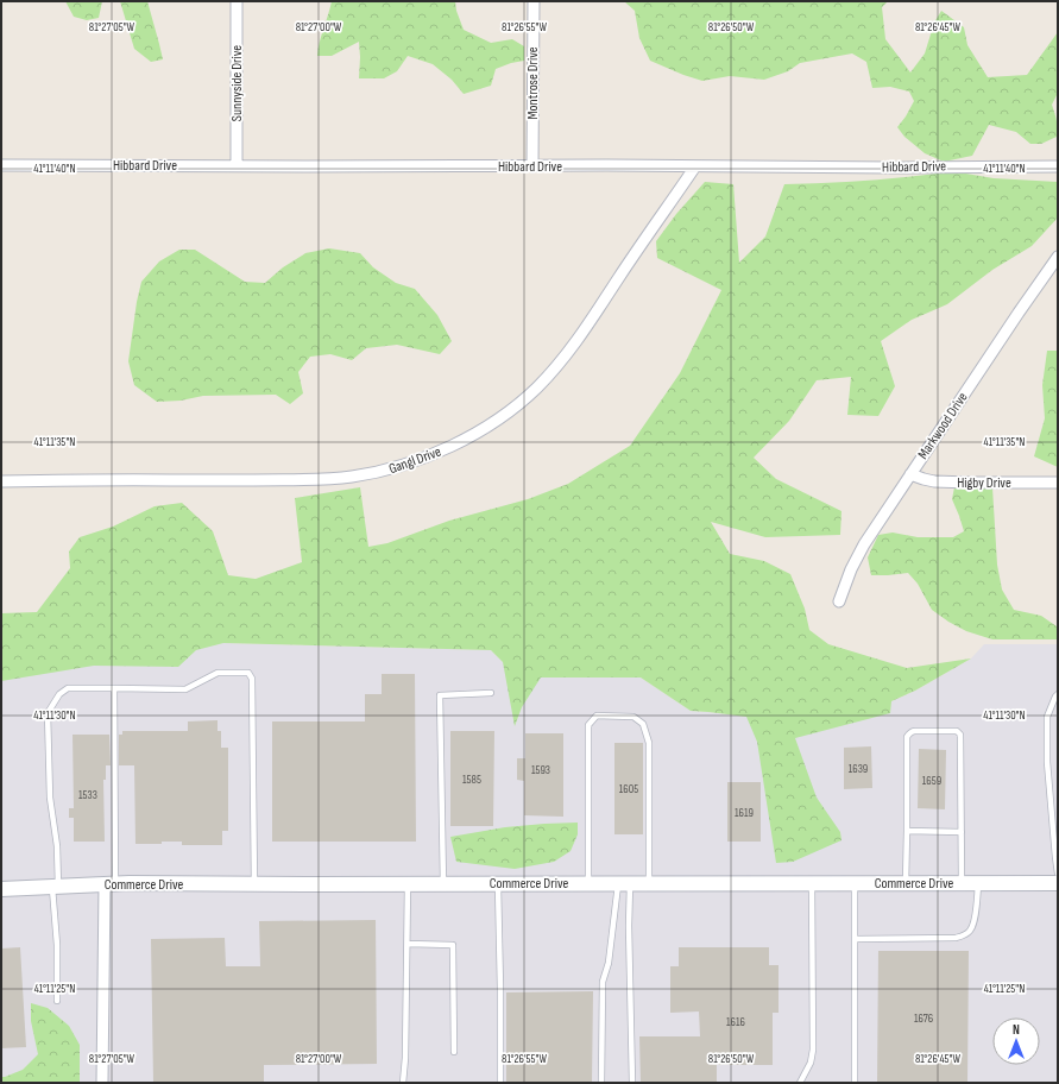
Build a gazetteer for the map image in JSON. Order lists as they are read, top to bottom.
{
  "streets": {
    "street": [
      "Sunnyside Drive",
      "Montrose Drive",
      "Hibbard Drive",
      "Markwood Drive",
      "Gangl Drive",
      "Higby Drive",
      "Commerce Drive"
    ]
  },
  "crossings": [
    ["Sunnyside Drive", "Hibbard Drive"],
    ["Montrose Drive", "Hibbard Drive"],
    ["Hibbard Drive", "Gangl Drive"],
    ["Markwood Drive", "Higby Drive"]
  ],
  "house_numbers": [
    "1639",
    "1593",
    "1585",
    "1659",
    "1605",
    "1533",
    "1619",
    "1676",
    "1616"
  ],
  "north": "top",
  "coordinates": [
    "81°27'05\"W",
    "81°27'00\"W",
    "81°26'55\"W",
    "81°26'50\"W",
    "81°26'45\"W",
    "41°11'40\"N",
    "41°11'35\"N",
    "41°11'30\"N",
    "41°11'25\"N"
  ]
}
